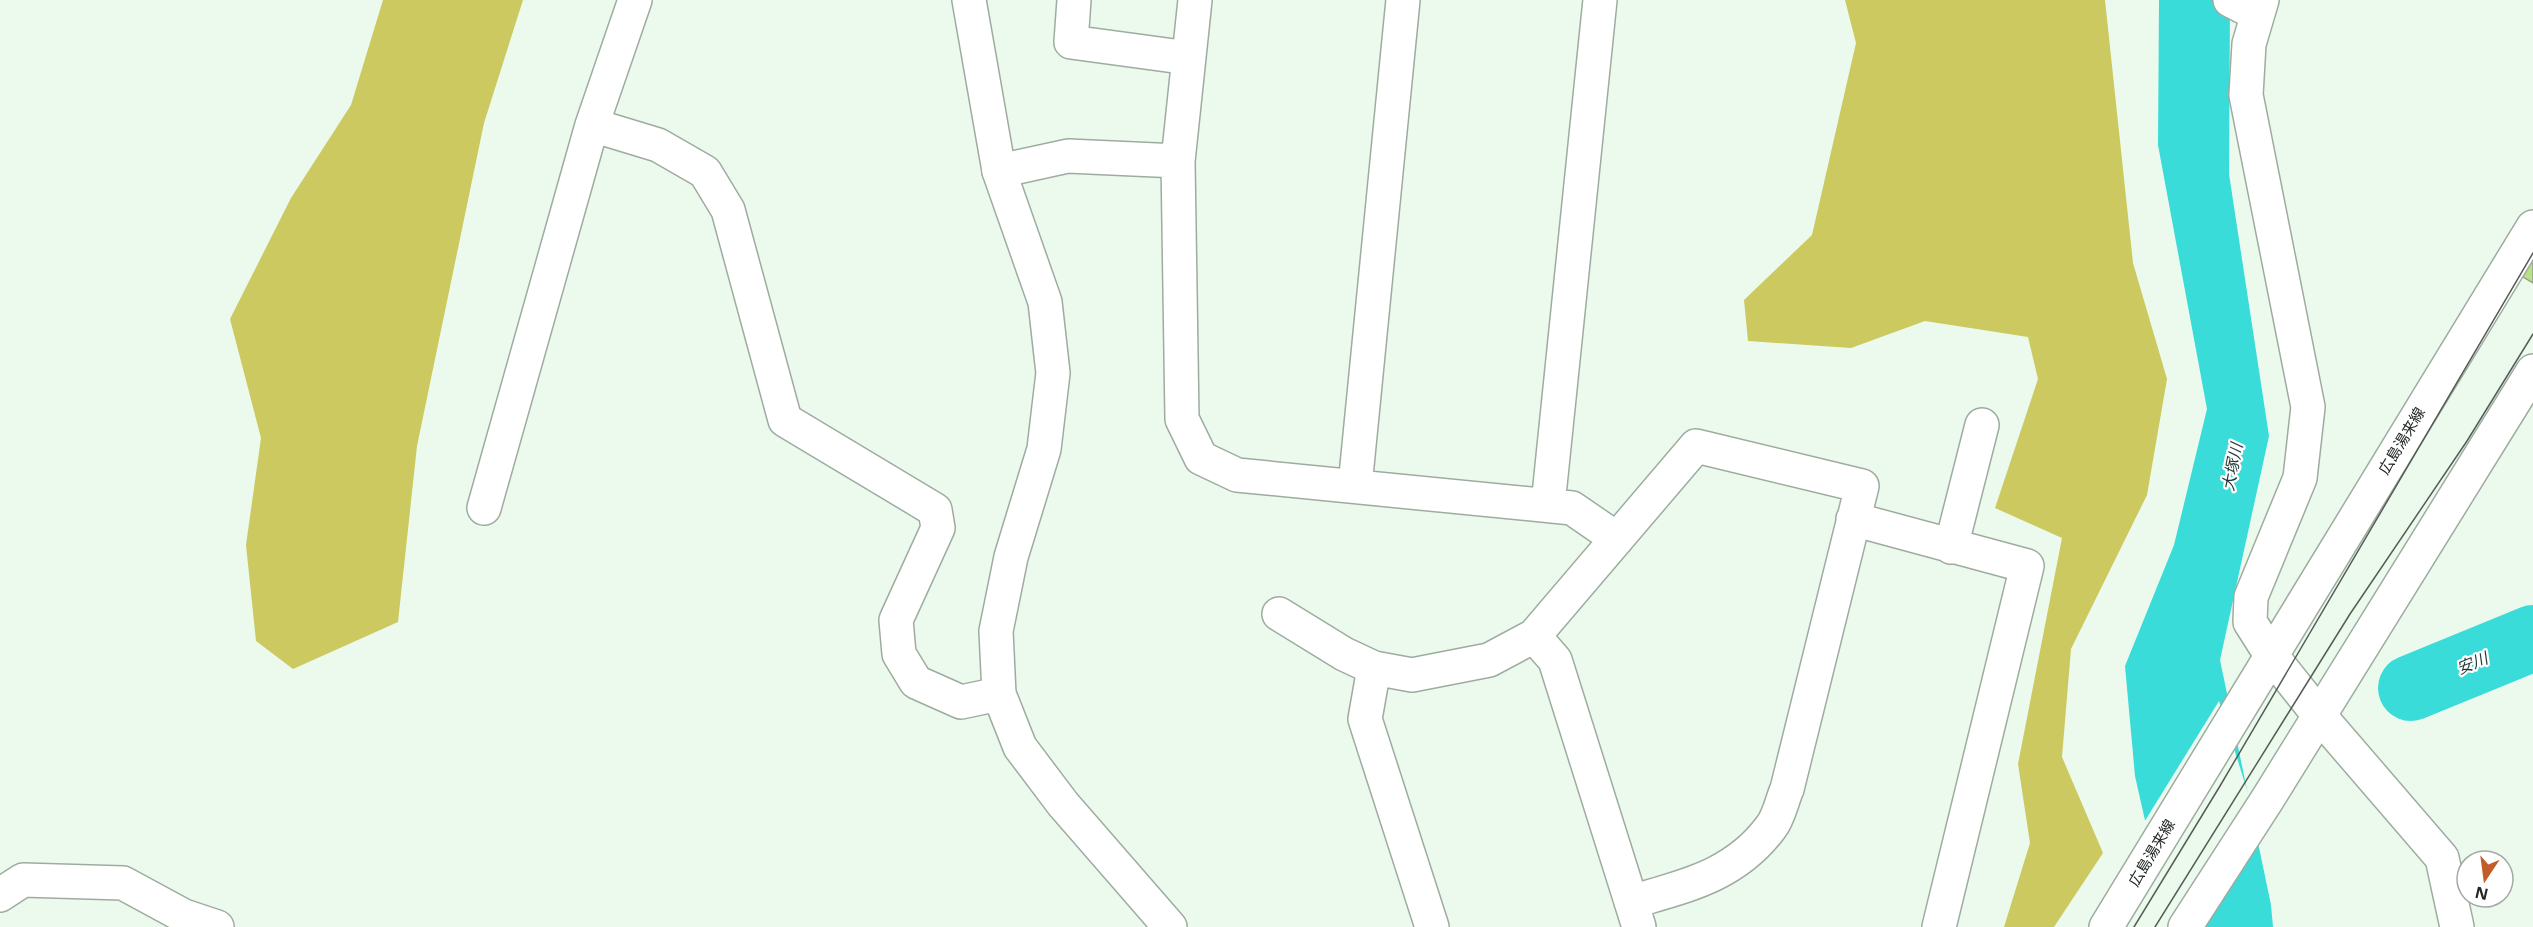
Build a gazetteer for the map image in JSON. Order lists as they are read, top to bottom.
{
  "streets": {
    "street": ["広島湯来線"]
  },
  "water": ["大塚川", "安川"],
  "north": "bottom"
}
